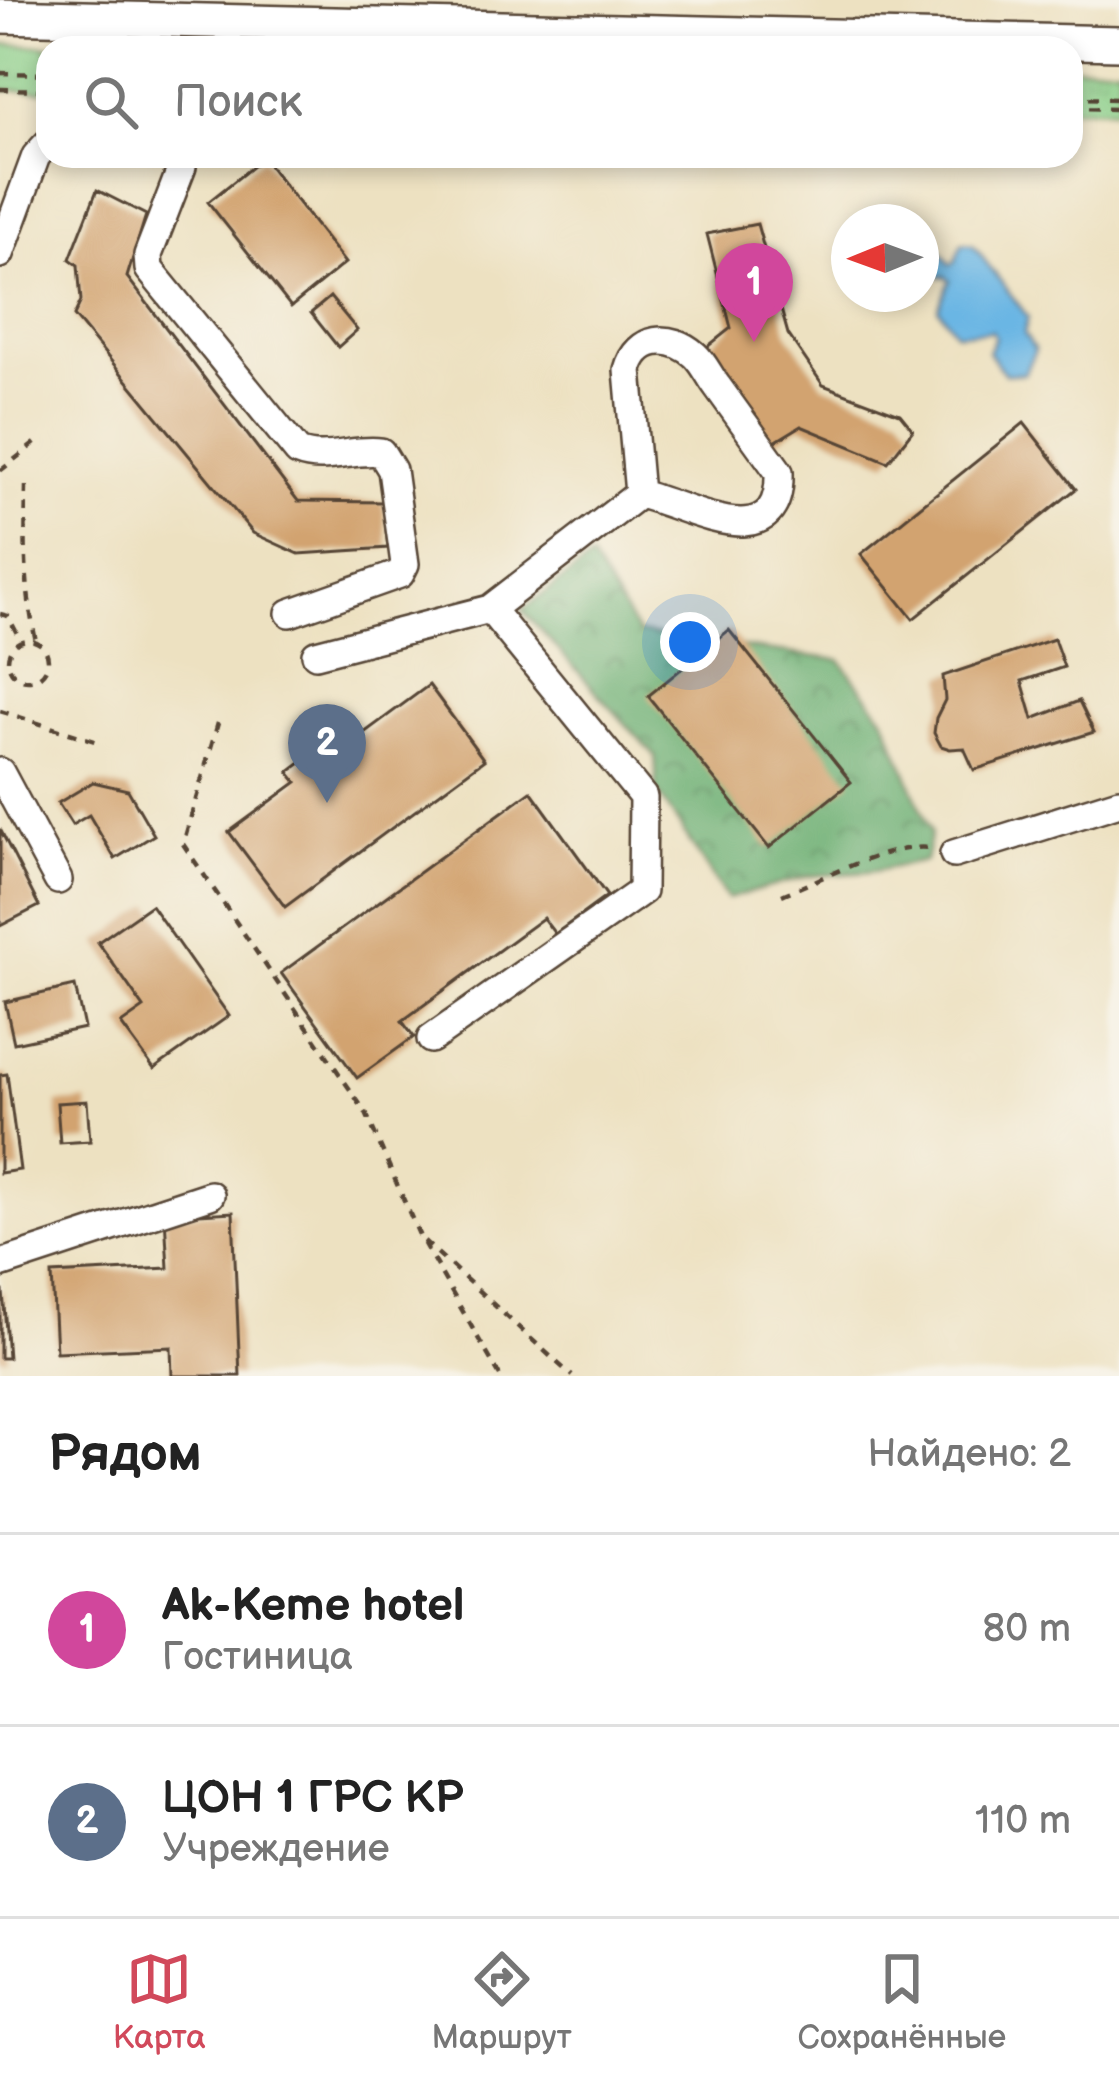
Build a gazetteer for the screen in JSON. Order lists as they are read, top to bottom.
{
  "north": "left",
  "page": {
    "search": "Поиск",
    "pins": ["1", "2"],
    "heading": ["Рядом", "Найдено: 2"],
    "list": [
      {
        "mark": "1",
        "name": "Ak-Keme hotel",
        "note": "Гостиница",
        "value": "80 m"
      },
      {
        "mark": "2",
        "name": "ЦОН 1 ГРС КР",
        "note": "Учреждение",
        "value": "110 m"
      }
    ],
    "nav": ["Карта", "Маршрут", "Сохранённые"]
  }
}
